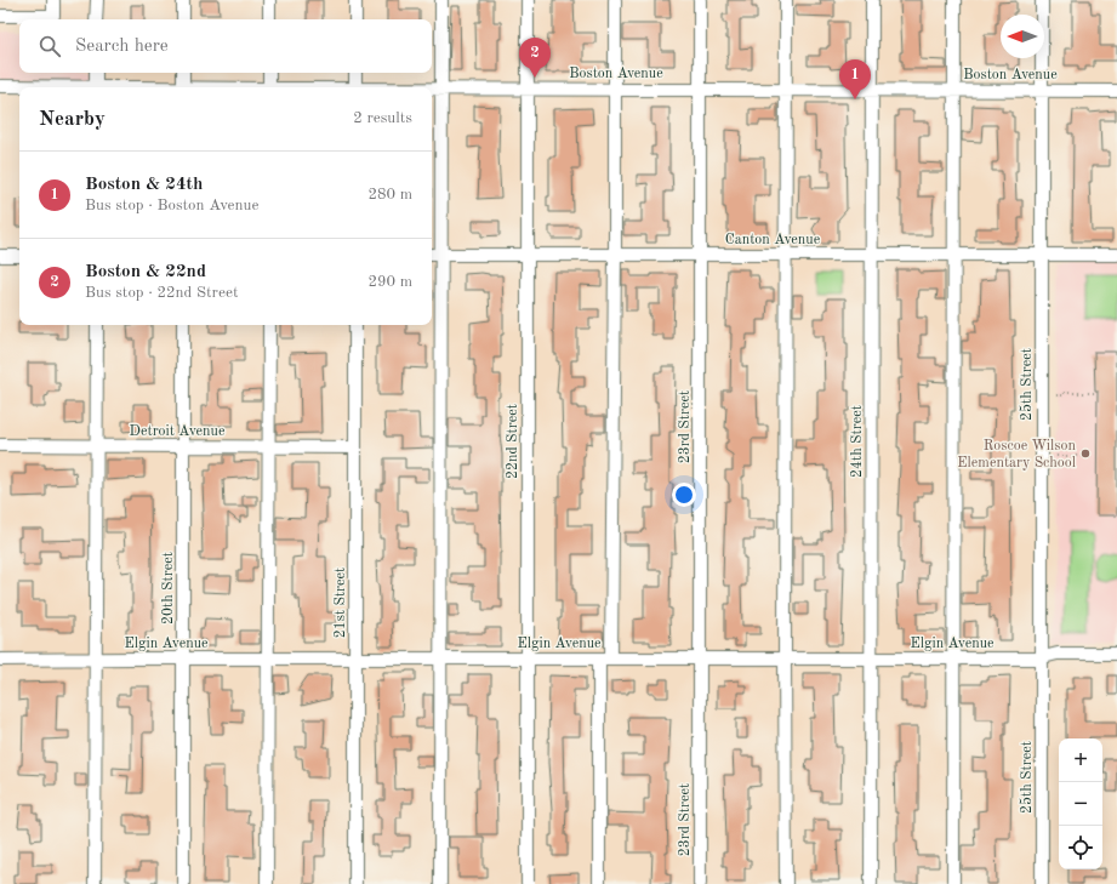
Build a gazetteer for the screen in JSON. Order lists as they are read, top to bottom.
{
  "streets": {
    "street": [
      "Boston Avenue",
      "Canton Avenue",
      "25th Street",
      "23rd Street",
      "Detroit Avenue",
      "22nd Street",
      "24th Street",
      "20th Street",
      "21st Street",
      "Elgin Avenue"
    ]
  },
  "crossings": [
    ["Boston Avenue", "25th Street"],
    ["Boston Avenue", "23rd Street"],
    ["Boston Avenue", "22nd Street"],
    ["Boston Avenue", "24th Street"],
    ["Canton Avenue", "25th Street"],
    ["Canton Avenue", "23rd Street"],
    ["Canton Avenue", "22nd Street"],
    ["Canton Avenue", "24th Street"],
    ["25th Street", "Elgin Avenue"],
    ["23rd Street", "Elgin Avenue"],
    ["Detroit Avenue", "20th Street"],
    ["Detroit Avenue", "21st Street"],
    ["22nd Street", "Elgin Avenue"],
    ["24th Street", "Elgin Avenue"],
    ["20th Street", "Elgin Avenue"],
    ["21st Street", "Elgin Avenue"]
  ],
  "places": ["Roscoe Wilson Elementary School"],
  "north": "left",
  "page": {
    "search": "Search here",
    "pins": ["2", "1"],
    "heading": ["Nearby", "2 results"],
    "list": [
      {
        "mark": "1",
        "name": "Boston & 24th",
        "note": "Bus stop · Boston Avenue",
        "value": "280 m"
      },
      {
        "mark": "2",
        "name": "Boston & 22nd",
        "note": "Bus stop · 22nd Street",
        "value": "290 m"
      }
    ],
    "map_buttons": ["+", "−"]
  }
}
